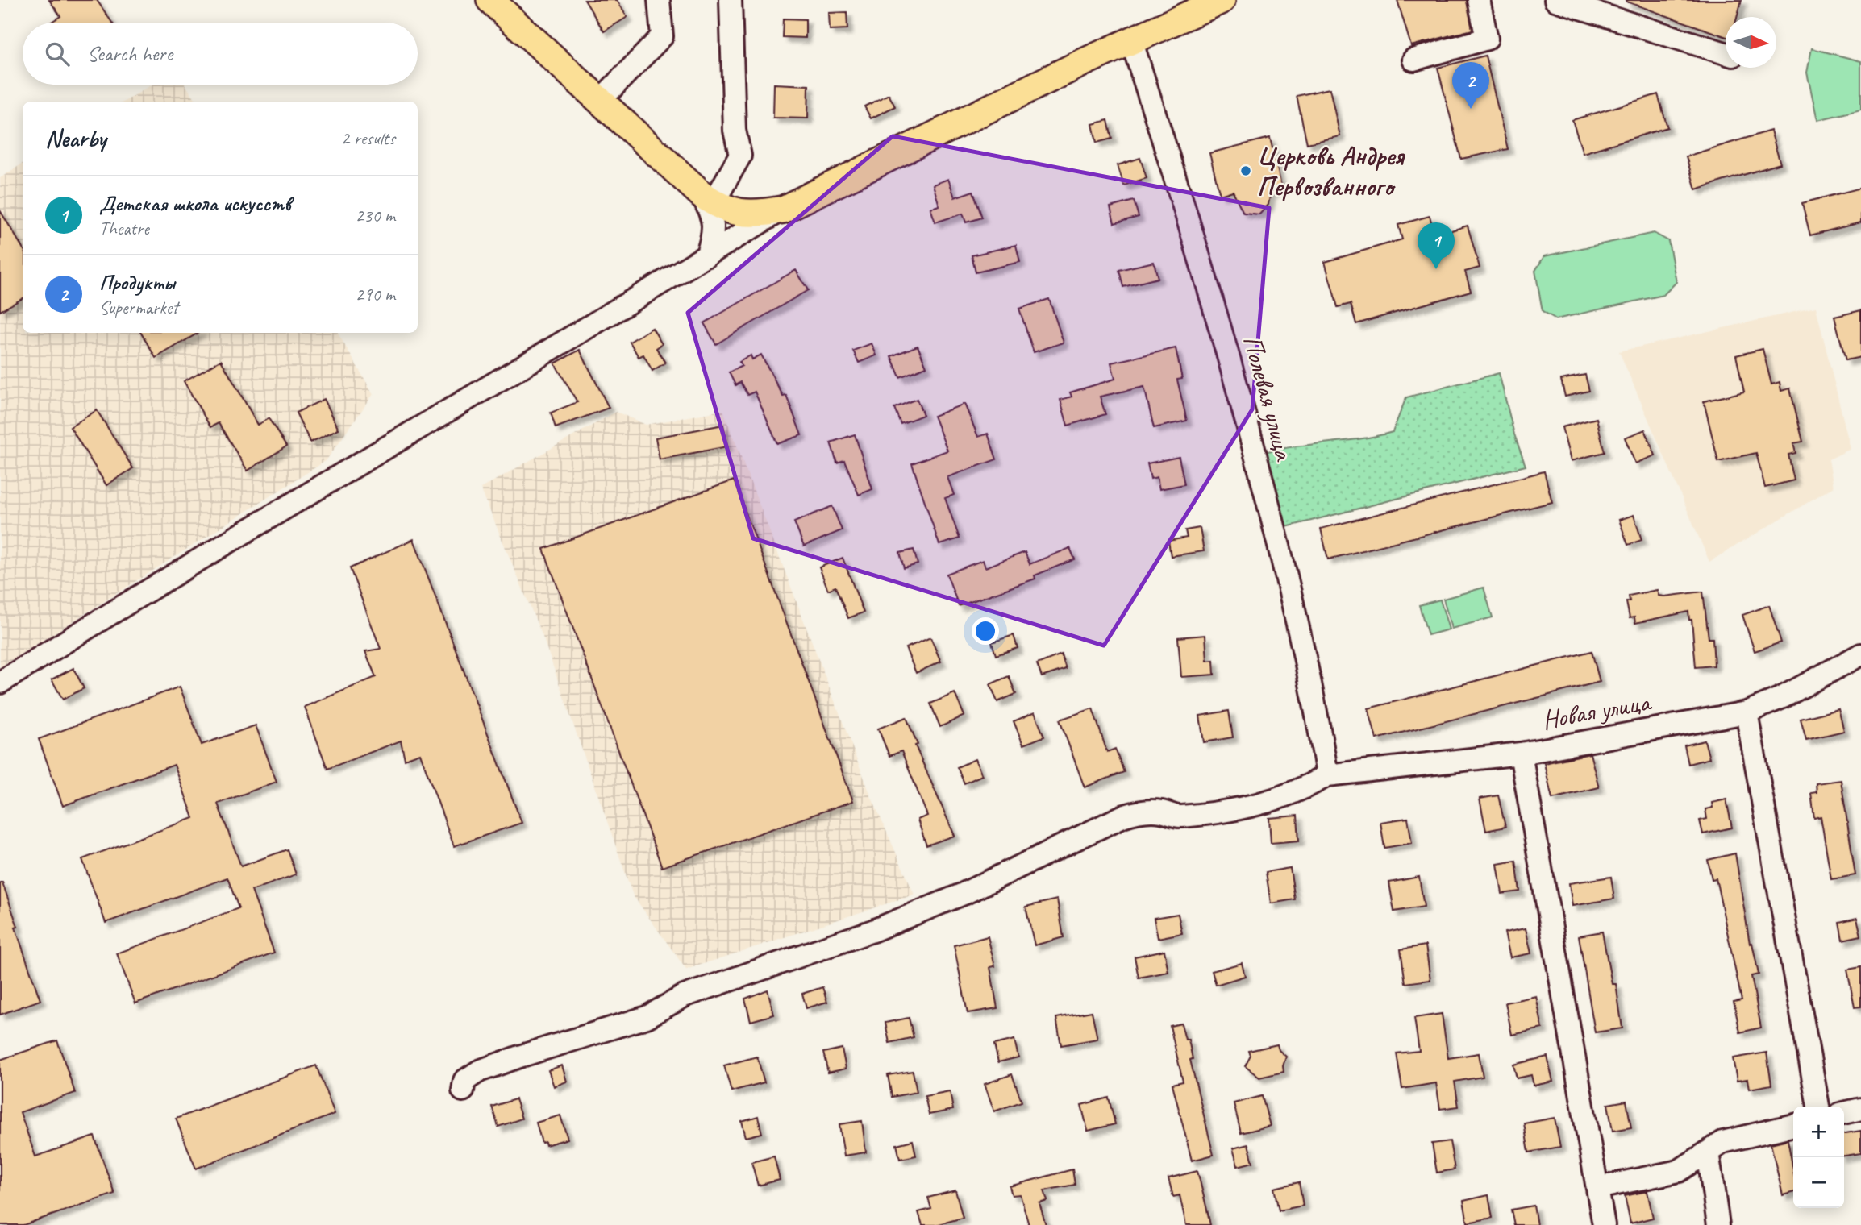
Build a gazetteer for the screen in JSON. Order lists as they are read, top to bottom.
{
  "streets": {
    "street": ["Полевая улица", "Новая улица"]
  },
  "crossings": [
    ["Полевая улица", "Новая улица"]
  ],
  "places": ["Церковь Андрея Первозванного"],
  "north": "right",
  "page": {
    "search": "Search here",
    "pins": ["2", "1"],
    "heading": ["Nearby", "2 results"],
    "list": [
      {
        "mark": "1",
        "name": "Детская школа искусств",
        "note": "Theatre",
        "value": "230 m"
      },
      {
        "mark": "2",
        "name": "Продукты",
        "note": "Supermarket",
        "value": "290 m"
      }
    ],
    "map_buttons": ["+", "−"]
  }
}
